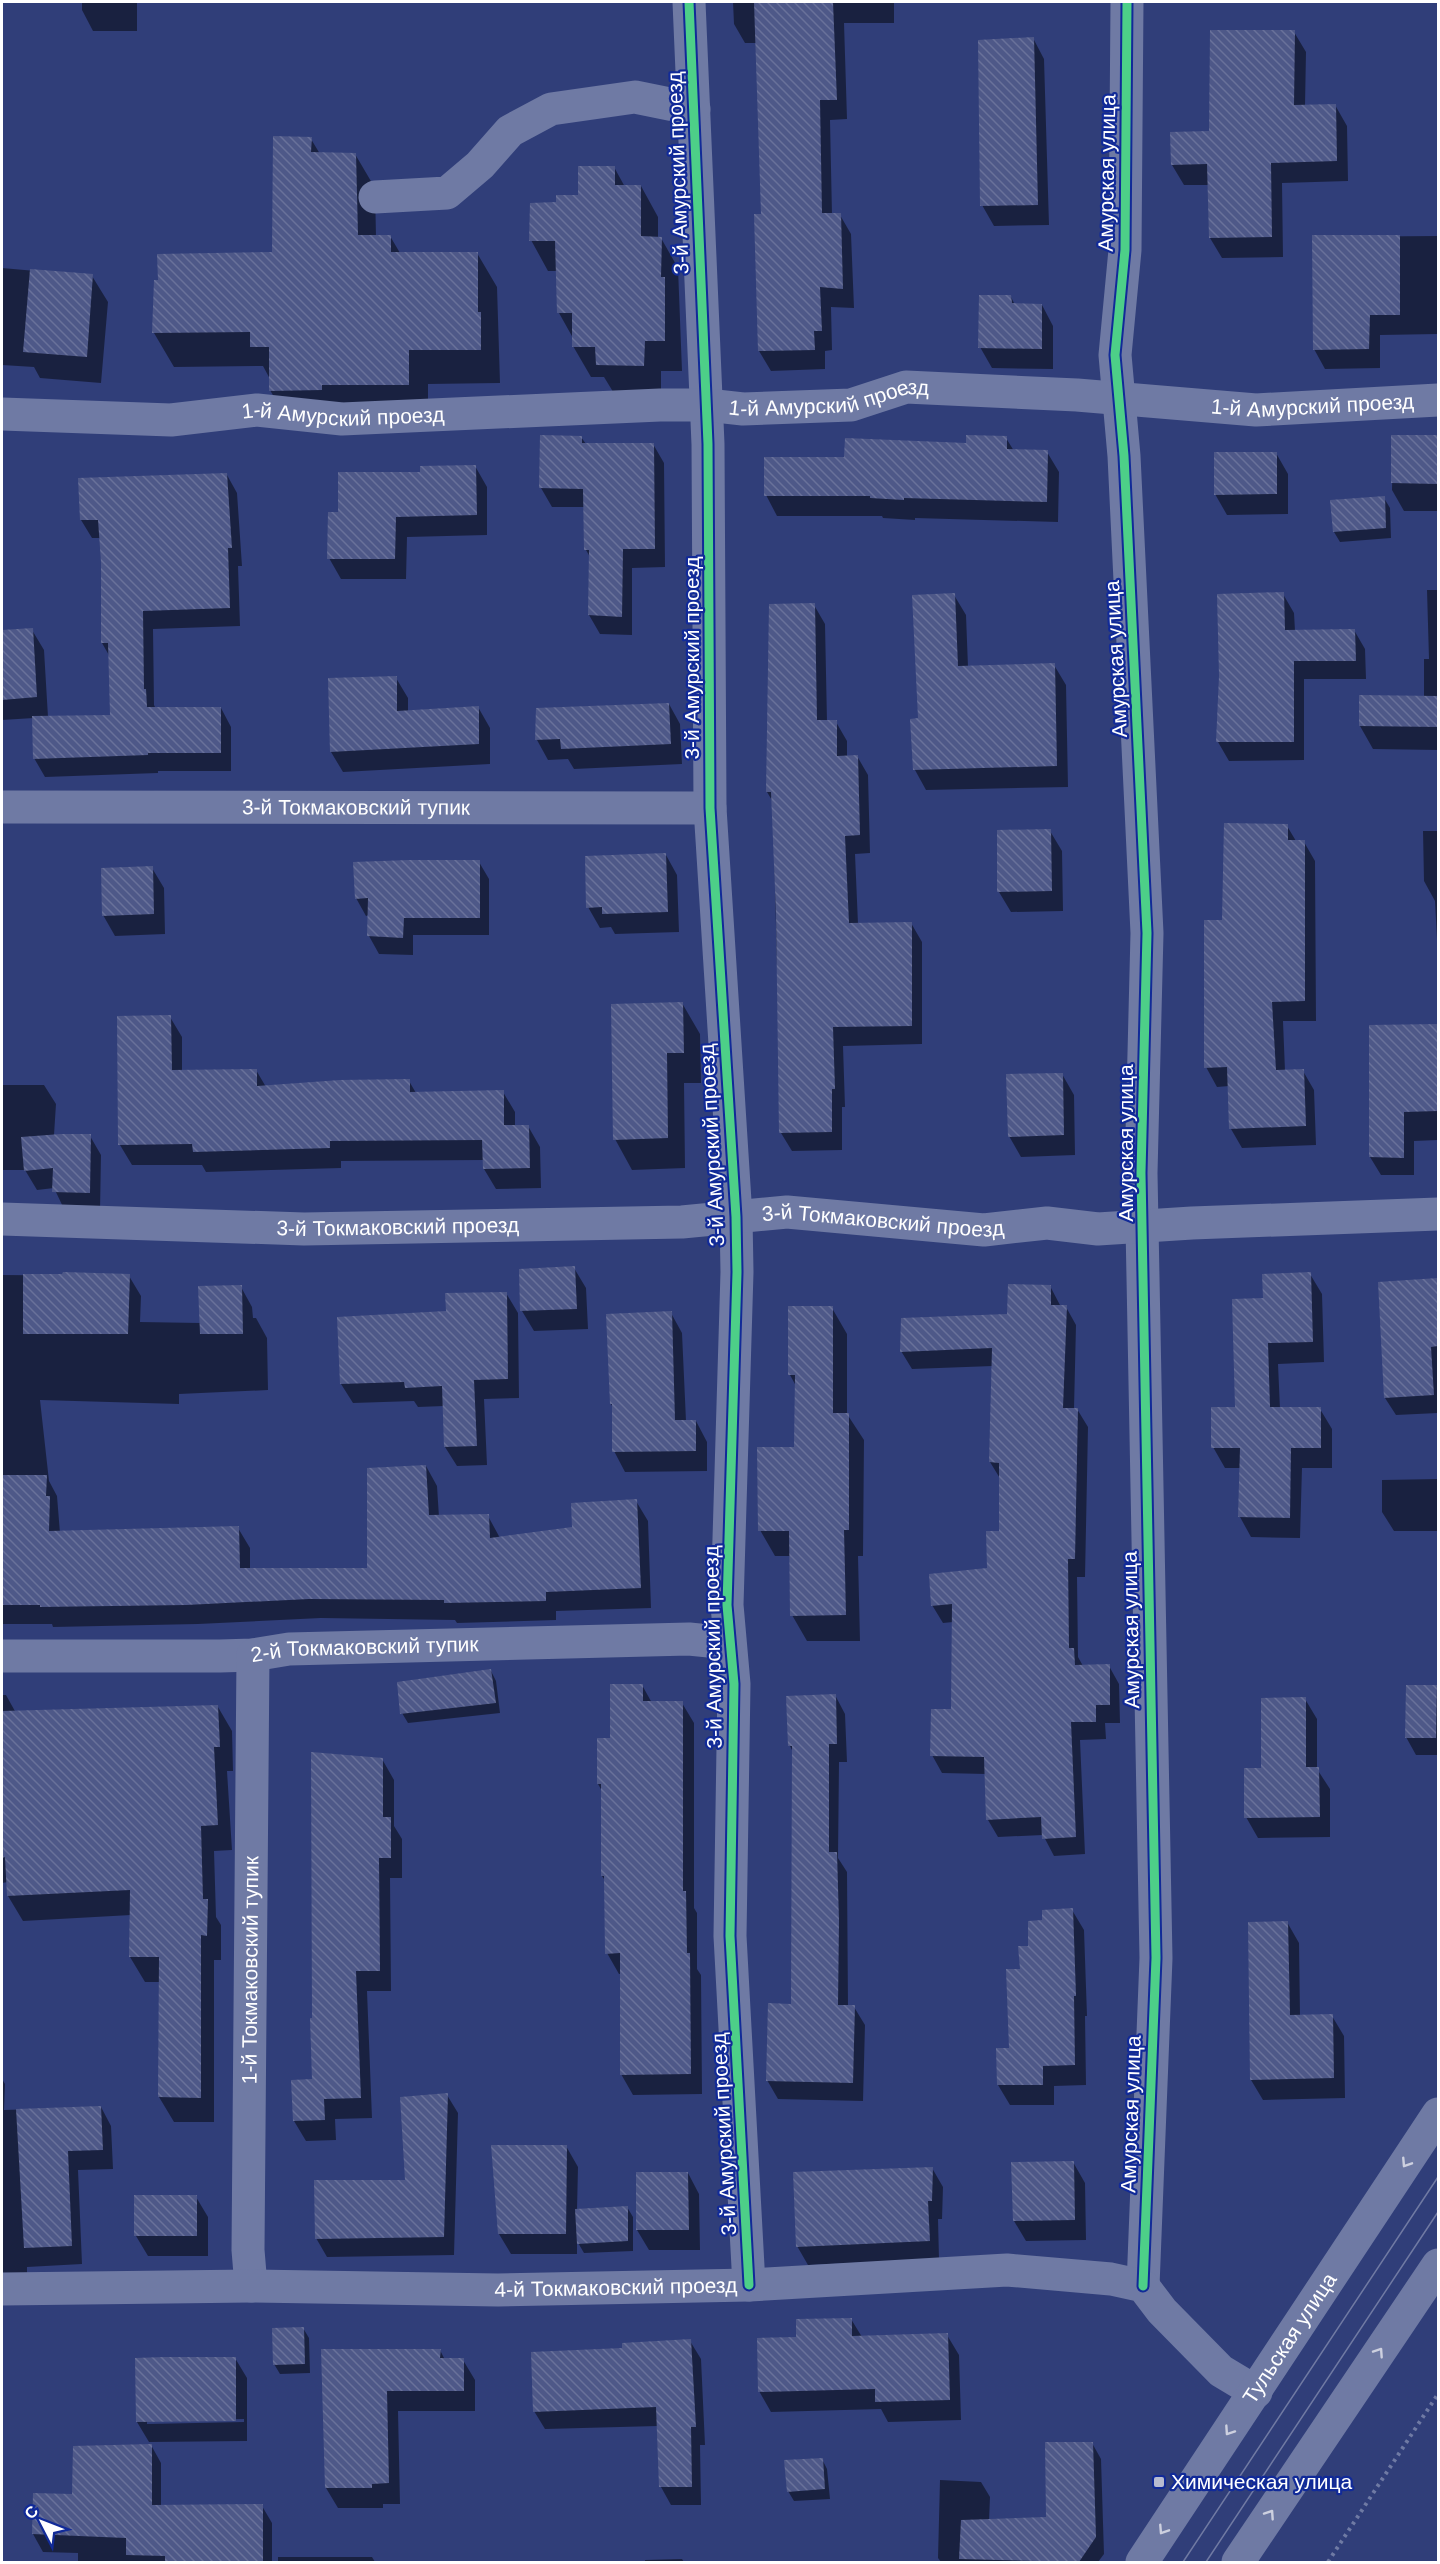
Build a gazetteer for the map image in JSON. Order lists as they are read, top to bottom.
{
  "streets": {
    "street": [
      "3-й Амурский проезд",
      "Амурская улица",
      "1-й Амурский проезд",
      "3-й Токмаковский тупик",
      "3-й Токмаковский проезд",
      "2-й Токмаковский тупик",
      "1-й Токмаковский тупик",
      "4-й Токмаковский проезд",
      "Тульская улица"
    ]
  },
  "crossings": [
    ["3-й Амурский проезд", "1-й Амурский проезд"],
    ["3-й Амурский проезд", "3-й Токмаковский тупик"],
    ["3-й Амурский проезд", "3-й Токмаковский проезд"],
    ["3-й Амурский проезд", "2-й Токмаковский тупик"],
    ["3-й Амурский проезд", "4-й Токмаковский проезд"],
    ["Амурская улица", "1-й Амурский проезд"],
    ["Амурская улица", "3-й Токмаковский проезд"],
    ["Амурская улица", "4-й Токмаковский проезд"],
    ["2-й Токмаковский тупик", "1-й Токмаковский тупик"],
    ["1-й Токмаковский тупик", "4-й Токмаковский проезд"]
  ],
  "places": {
    "transit": ["Химическая улица"]
  },
  "north": "top left"
}
